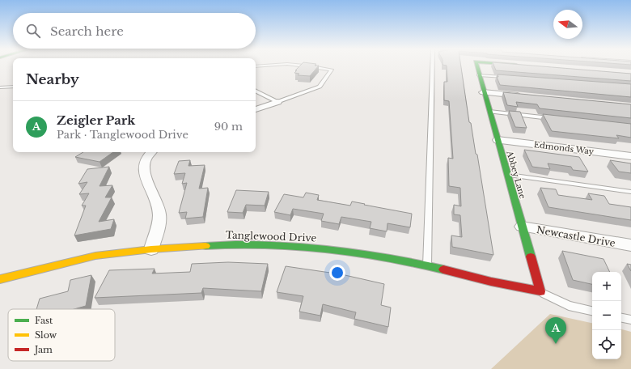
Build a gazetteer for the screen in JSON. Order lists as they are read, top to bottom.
{
  "streets": {
    "street": [
      "Edmonds Way",
      "Abbey Lane",
      "Tanglewood Drive",
      "Newcastle Drive"
    ]
  },
  "crossings": [
    ["Edmonds Way", "Abbey Lane"],
    ["Abbey Lane", "Tanglewood Drive"],
    ["Abbey Lane", "Newcastle Drive"]
  ],
  "legend": ["Fast", "Slow", "Jam"],
  "north": "left",
  "page": {
    "search": "Search here",
    "heading": "Nearby",
    "list": [
      {
        "mark": "A",
        "name": "Zeigler Park",
        "note": "Park · Tanglewood Drive",
        "value": "90 m"
      }
    ],
    "map_buttons": ["+", "−"],
    "pins": "A"
  }
}
